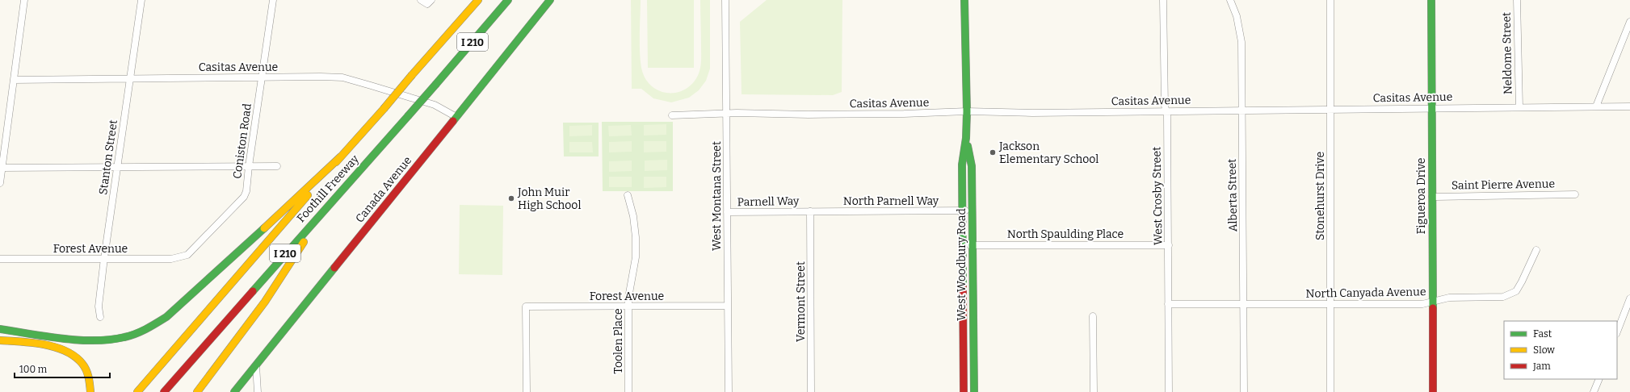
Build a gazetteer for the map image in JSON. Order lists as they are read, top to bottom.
{
  "streets": {
    "main road": [
      "I 210",
      "Foothill Freeway",
      "Canada Avenue",
      "Figueroa Drive",
      "West Woodbury Road"
    ],
    "street": [
      "Neldome Street",
      "Casitas Avenue",
      "Coniston Road",
      "Stanton Street",
      "Saint Pierre Avenue",
      "Alberta Street",
      "West Montana Street",
      "West Crosby Street",
      "Stonehurst Drive",
      "North Parnell Way",
      "Parnell Way",
      "North Spaulding Place",
      "Forest Avenue",
      "North Canyada Avenue",
      "Vermont Street",
      "Toolen Place"
    ]
  },
  "crossings": [
    ["Neldome Street", "Casitas Avenue"],
    ["Casitas Avenue", "Coniston Road"],
    ["Casitas Avenue", "Stanton Street"],
    ["Casitas Avenue", "Canada Avenue"],
    ["Casitas Avenue", "Alberta Street"],
    ["Casitas Avenue", "West Montana Street"],
    ["Casitas Avenue", "West Crosby Street"],
    ["Casitas Avenue", "Stonehurst Drive"],
    ["Casitas Avenue", "Figueroa Drive"],
    ["Casitas Avenue", "West Woodbury Road"],
    ["Coniston Road", "Forest Avenue"],
    ["Stanton Street", "Forest Avenue"],
    ["Saint Pierre Avenue", "Figueroa Drive"],
    ["Alberta Street", "North Canyada Avenue"],
    ["West Montana Street", "Parnell Way"],
    ["West Montana Street", "Forest Avenue"],
    ["West Crosby Street", "North Spaulding Place"],
    ["West Crosby Street", "North Canyada Avenue"],
    ["Stonehurst Drive", "North Canyada Avenue"],
    ["Figueroa Drive", "North Canyada Avenue"],
    ["North Parnell Way", "Parnell Way"],
    ["North Parnell Way", "West Woodbury Road"],
    ["North Parnell Way", "Vermont Street"],
    ["Parnell Way", "Vermont Street"],
    ["North Spaulding Place", "West Woodbury Road"],
    ["Forest Avenue", "Toolen Place"]
  ],
  "places": ["Jackson Elementary School", "John Muir High School"],
  "legend": ["Fast", "Slow", "Jam"],
  "scale_bar": "100 m"
}
